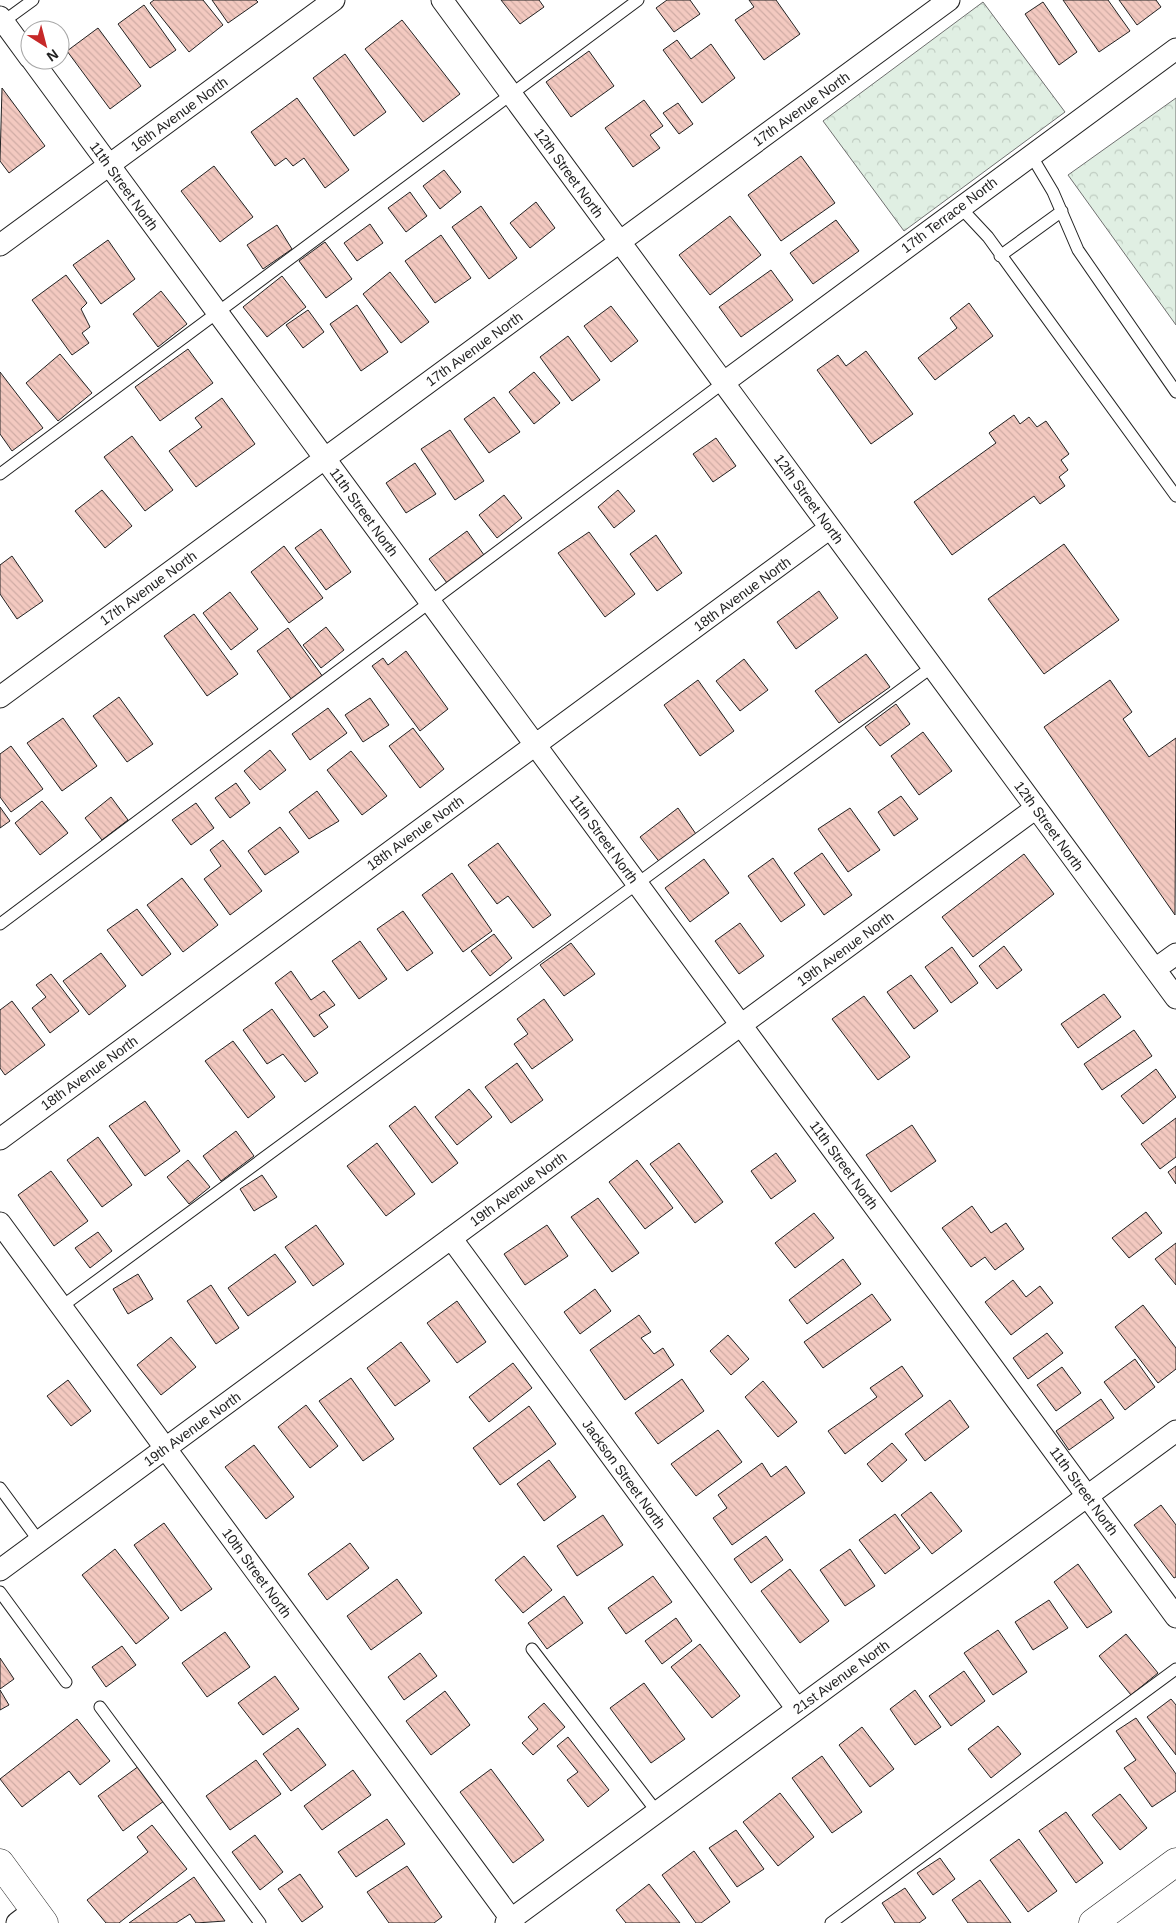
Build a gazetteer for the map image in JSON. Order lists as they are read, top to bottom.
{
  "streets": {
    "street": [
      "17th Avenue North",
      "16th Avenue North",
      "12th Street North",
      "11th Street North",
      "17th Terrace North",
      "18th Avenue North",
      "19th Avenue North",
      "Jackson Street North",
      "10th Street North",
      "21st Avenue North"
    ]
  },
  "crossings": [
    ["17th Avenue North", "12th Street North"],
    ["17th Avenue North", "11th Street North"],
    ["16th Avenue North", "11th Street North"],
    ["12th Street North", "17th Terrace North"],
    ["12th Street North", "18th Avenue North"],
    ["12th Street North", "19th Avenue North"],
    ["11th Street North", "18th Avenue North"],
    ["11th Street North", "19th Avenue North"],
    ["11th Street North", "21st Avenue North"],
    ["19th Avenue North", "Jackson Street North"],
    ["19th Avenue North", "10th Street North"],
    ["Jackson Street North", "21st Avenue North"],
    ["10th Street North", "21st Avenue North"]
  ],
  "north": "bottom right"
}
